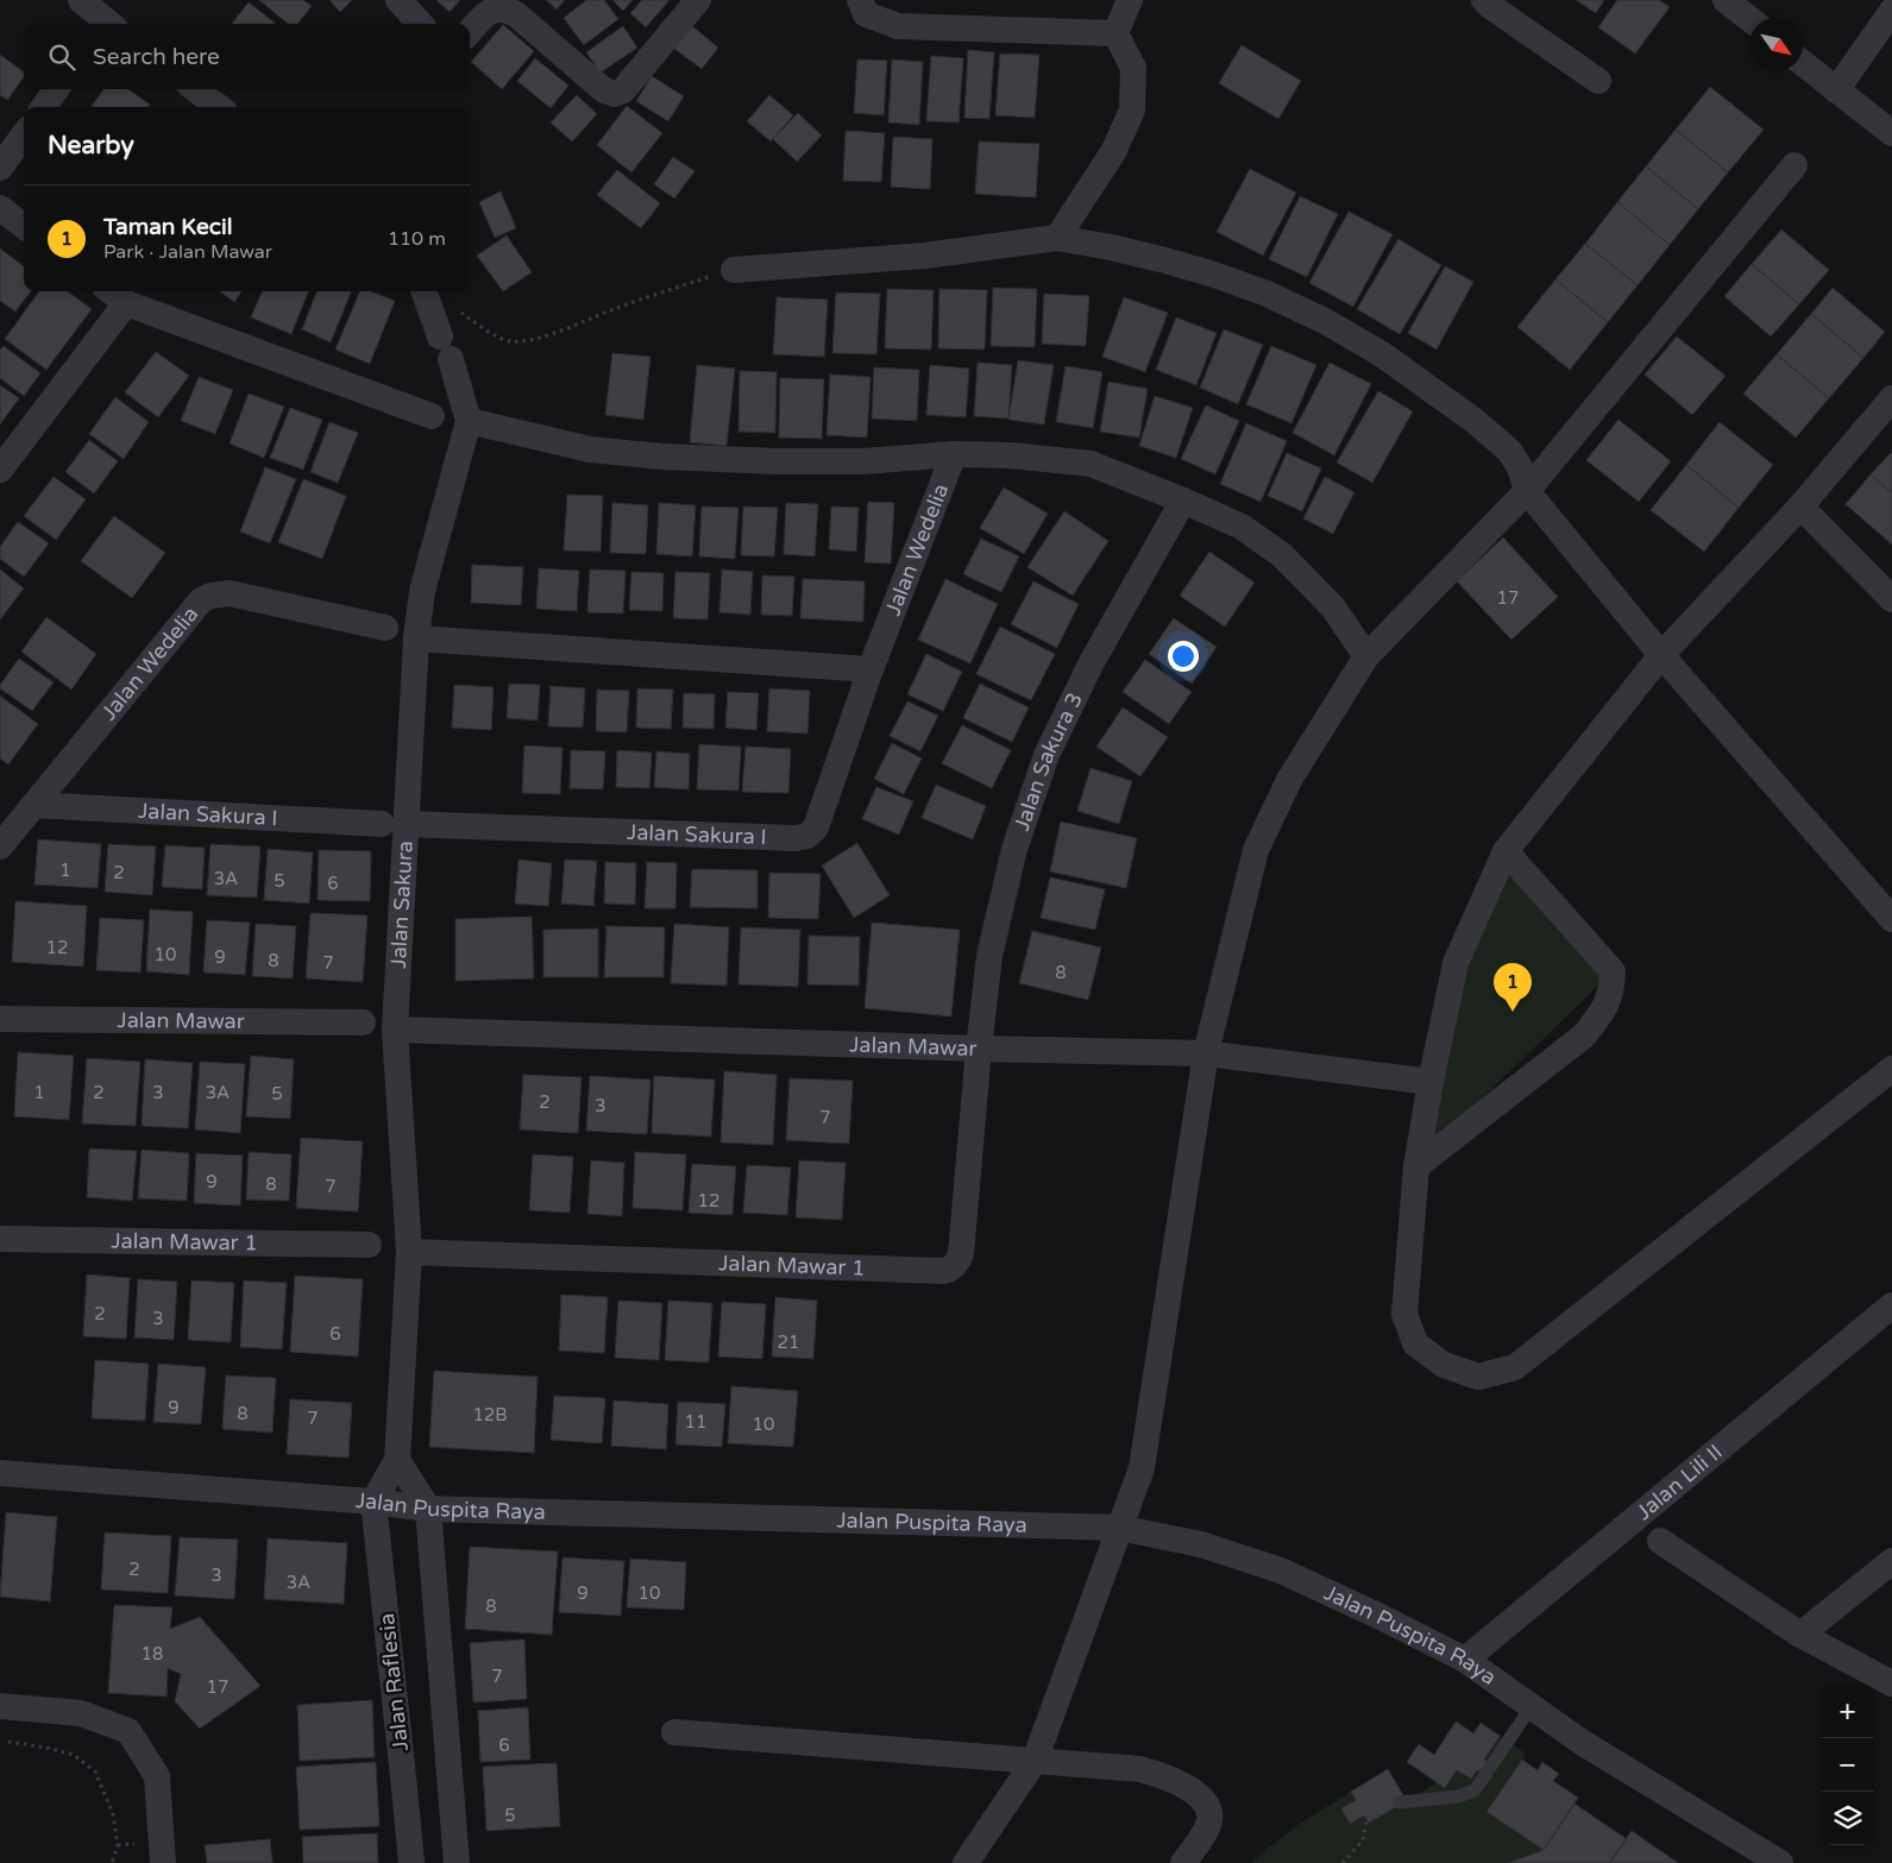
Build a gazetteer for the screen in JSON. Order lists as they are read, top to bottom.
{
  "streets": {
    "street": [
      "Jalan Wedelia",
      "Jalan Sakura 3",
      "Jalan Sakura I",
      "Jalan Sakura",
      "Jalan Mawar",
      "Jalan Mawar 1",
      "Jalan Lili II",
      "Jalan Puspita Raya",
      "Jalan Raflesia"
    ]
  },
  "crossings": [
    ["Jalan Wedelia", "Jalan Sakura I"],
    ["Jalan Sakura 3", "Jalan Mawar"],
    ["Jalan Sakura 3", "Jalan Mawar 1"],
    ["Jalan Sakura I", "Jalan Sakura"],
    ["Jalan Sakura", "Jalan Mawar"],
    ["Jalan Sakura", "Jalan Mawar 1"],
    ["Jalan Sakura", "Jalan Puspita Raya"],
    ["Jalan Sakura", "Jalan Raflesia"],
    ["Jalan Mawar", "Jalan Mawar 1"],
    ["Jalan Lili II", "Jalan Puspita Raya"],
    ["Jalan Puspita Raya", "Jalan Raflesia"]
  ],
  "house_numbers": [
    "17",
    "1",
    "2",
    "3A",
    "5",
    "6",
    "12",
    "10",
    "9",
    "8",
    "7",
    "8",
    "1",
    "2",
    "3",
    "3A",
    "5",
    "2",
    "3",
    "7",
    "9",
    "8",
    "7",
    "12",
    "2",
    "3",
    "6",
    "21",
    "9",
    "8",
    "12B",
    "7",
    "11",
    "10",
    "2",
    "3",
    "3A",
    "9",
    "10",
    "8",
    "18",
    "7",
    "17",
    "6",
    "5"
  ],
  "north": "bottom right",
  "page": {
    "search": "Search here",
    "heading": "Nearby",
    "list": [
      {
        "mark": "1",
        "name": "Taman Kecil",
        "note": "Park · Jalan Mawar",
        "value": "110 m"
      }
    ],
    "pins": "1",
    "map_buttons": ["+", "−"]
  }
}
